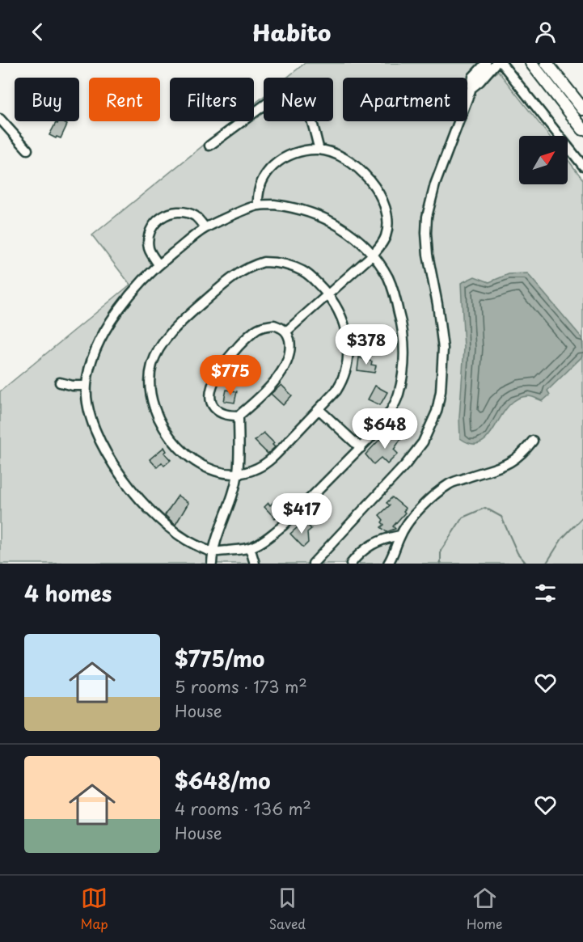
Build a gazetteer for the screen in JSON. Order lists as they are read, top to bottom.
{
  "north": "top right",
  "page": {
    "header": "Habito",
    "chip": [
      "Buy",
      "Rent",
      "Filters",
      "New",
      "Apartment"
    ],
    "price": [
      "$378",
      "$775",
      "$648",
      "$417"
    ],
    "heading": "4 homes",
    "list": [
      {
        "name": "$775/mo",
        "note": "5 rooms · 173 m² · House"
      },
      {
        "name": "$648/mo",
        "note": "4 rooms · 136 m² · House"
      }
    ],
    "tabs": ["Map", "Saved", "Home"]
  }
}
